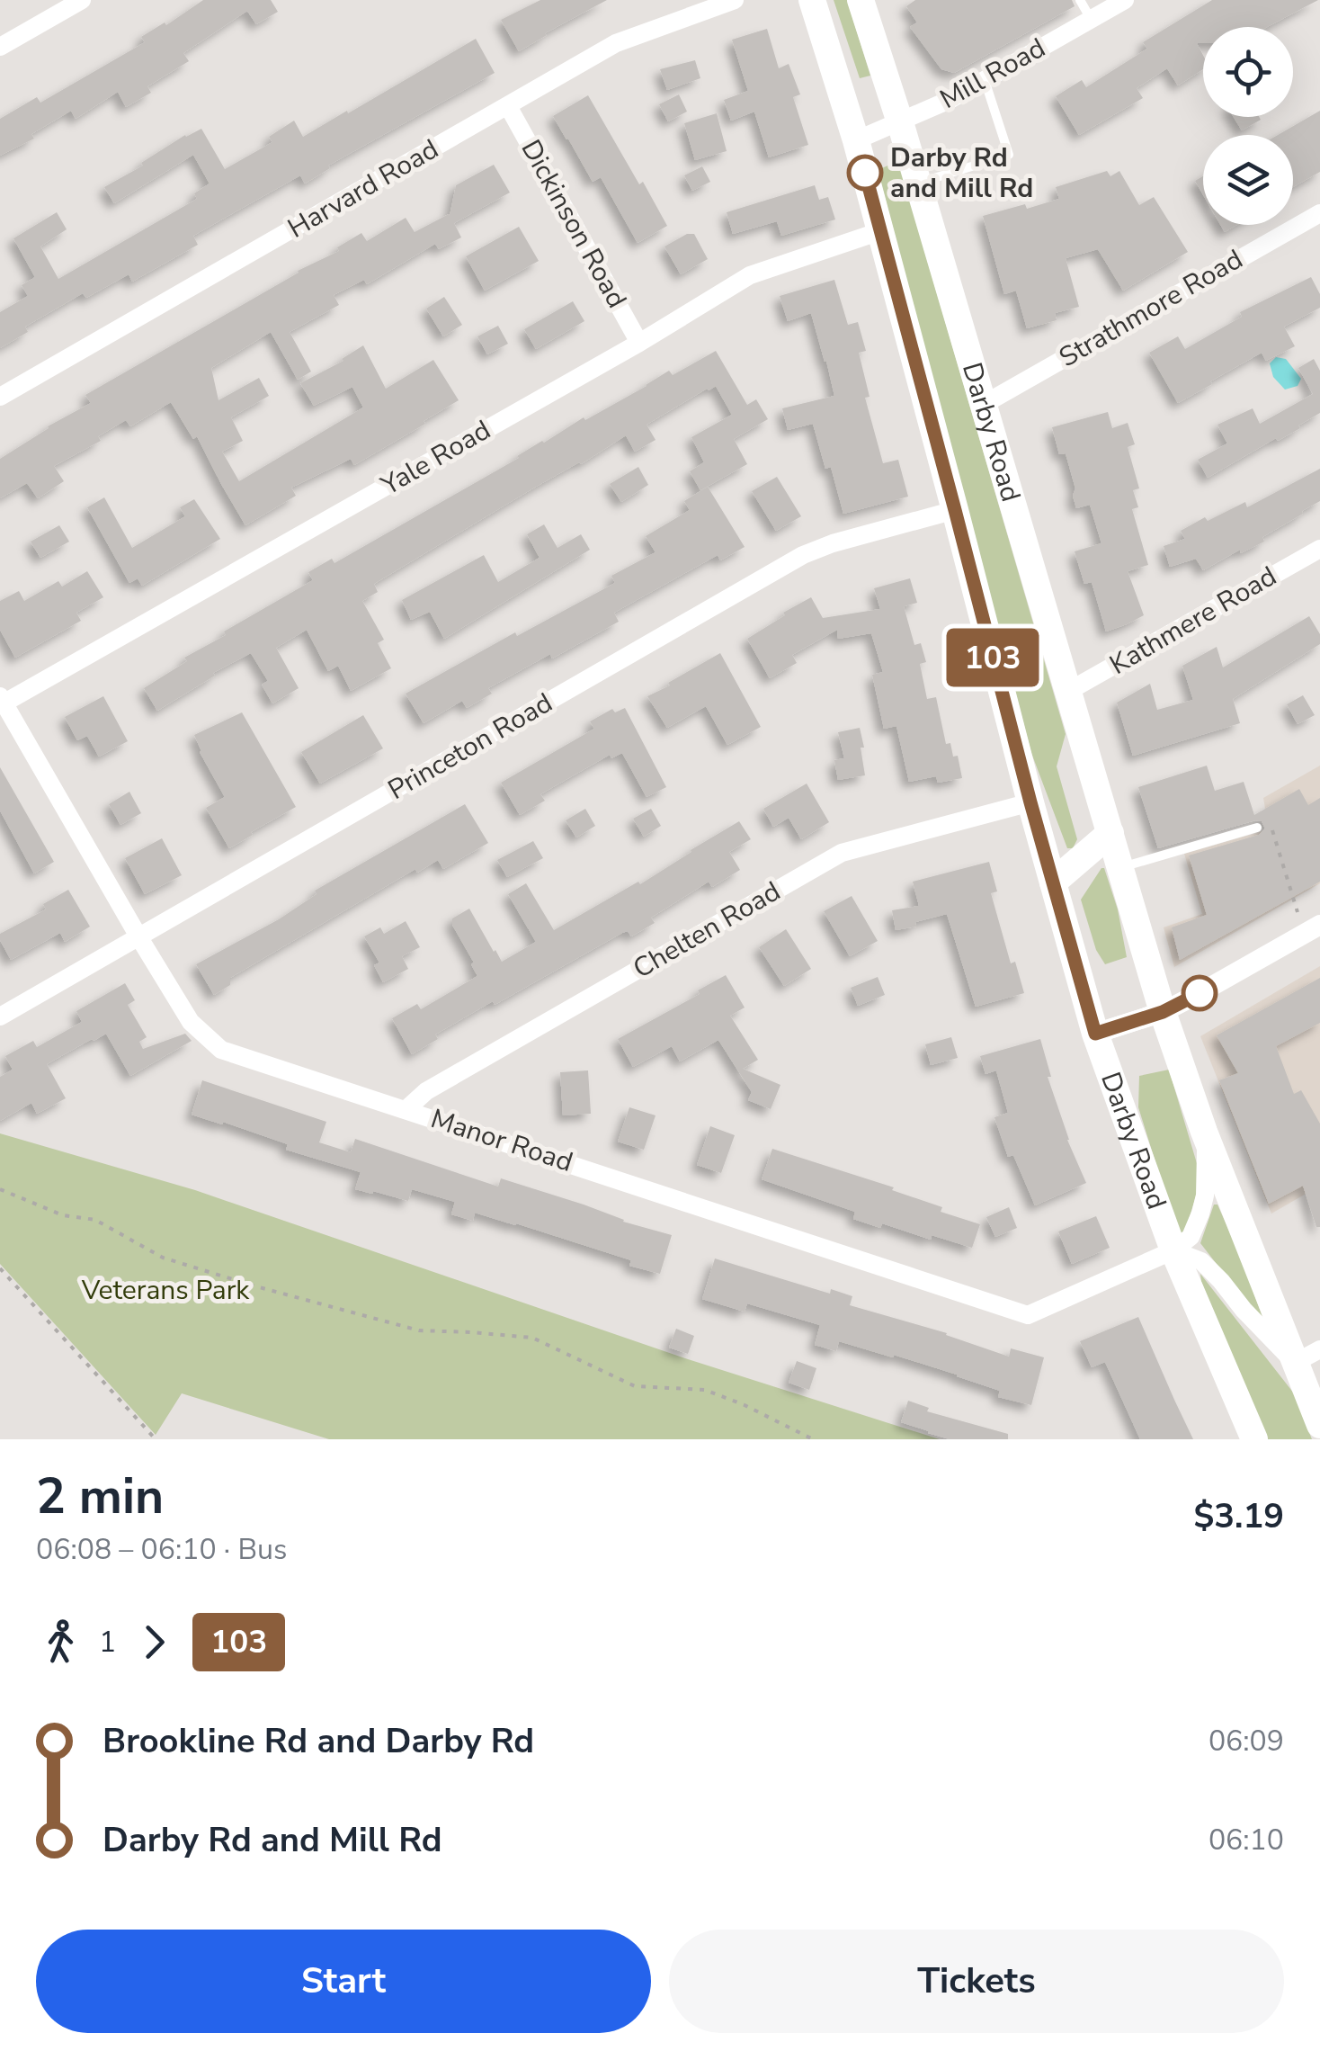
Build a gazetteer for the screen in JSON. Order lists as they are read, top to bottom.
{
  "streets": {
    "main road": ["Darby Road"],
    "street": [
      "Mill Road",
      "Harvard Road",
      "Dickinson Road",
      "Strathmore Road",
      "Yale Road",
      "Kathmere Road",
      "Princeton Road",
      "Chelten Road",
      "Manor Road"
    ]
  },
  "crossings": [
    ["Mill Road", "Darby Road"],
    ["Harvard Road", "Dickinson Road"],
    ["Dickinson Road", "Yale Road"],
    ["Strathmore Road", "Darby Road"],
    ["Darby Road", "Yale Road"],
    ["Darby Road", "Kathmere Road"],
    ["Darby Road", "Princeton Road"],
    ["Darby Road", "Chelten Road"],
    ["Darby Road", "Manor Road"],
    ["Yale Road", "Manor Road"],
    ["Princeton Road", "Manor Road"],
    ["Chelten Road", "Manor Road"]
  ],
  "parks": ["Veterans Park"],
  "places": ["Darby Rd and Mill Rd"],
  "lines": ["bus line 103"],
  "page": {
    "on_map": "103",
    "heading": ["2 min", "06:08 – 06:10 · Bus", "$3.19"],
    "legs": ["1", "103"],
    "list": [
      {
        "name": "Brookline Rd and Darby Rd",
        "value": "06:09"
      },
      {
        "name": "Darby Rd and Mill Rd",
        "value": "06:10"
      }
    ],
    "buttons": ["Start", "Tickets"]
  }
}
